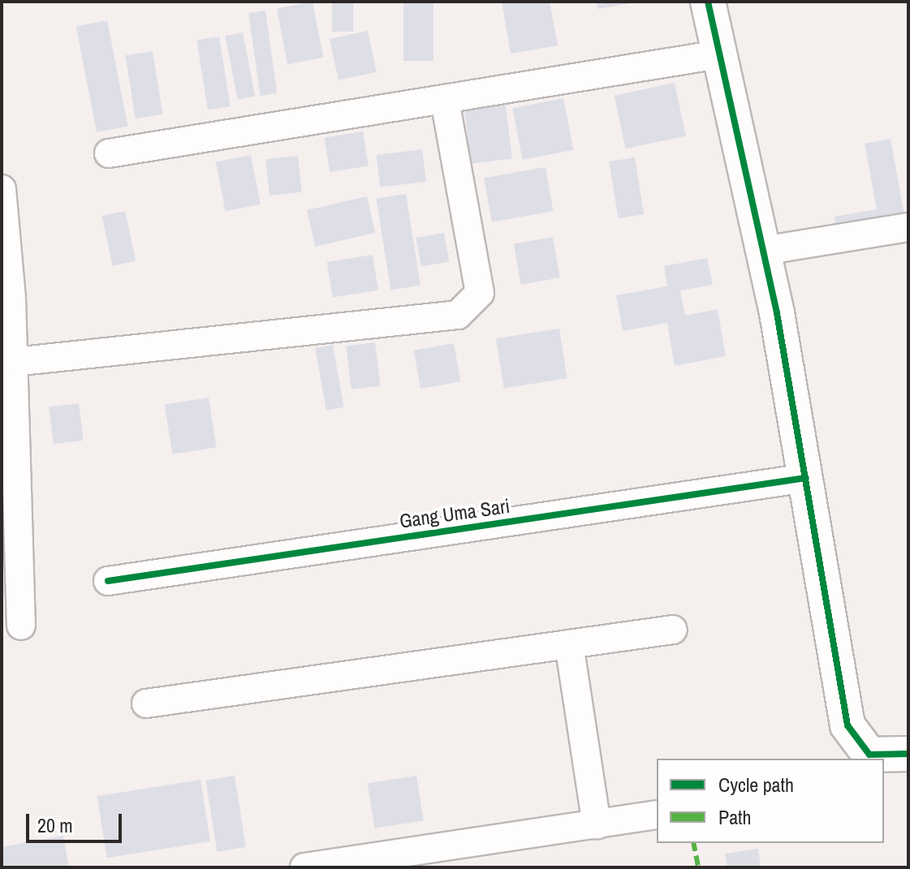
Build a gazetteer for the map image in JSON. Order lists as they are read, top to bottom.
{
  "streets": {
    "street": ["Gang Uma Sari"]
  },
  "legend": ["Cycle path", "Path"],
  "scale_bar": "20 m"
}
